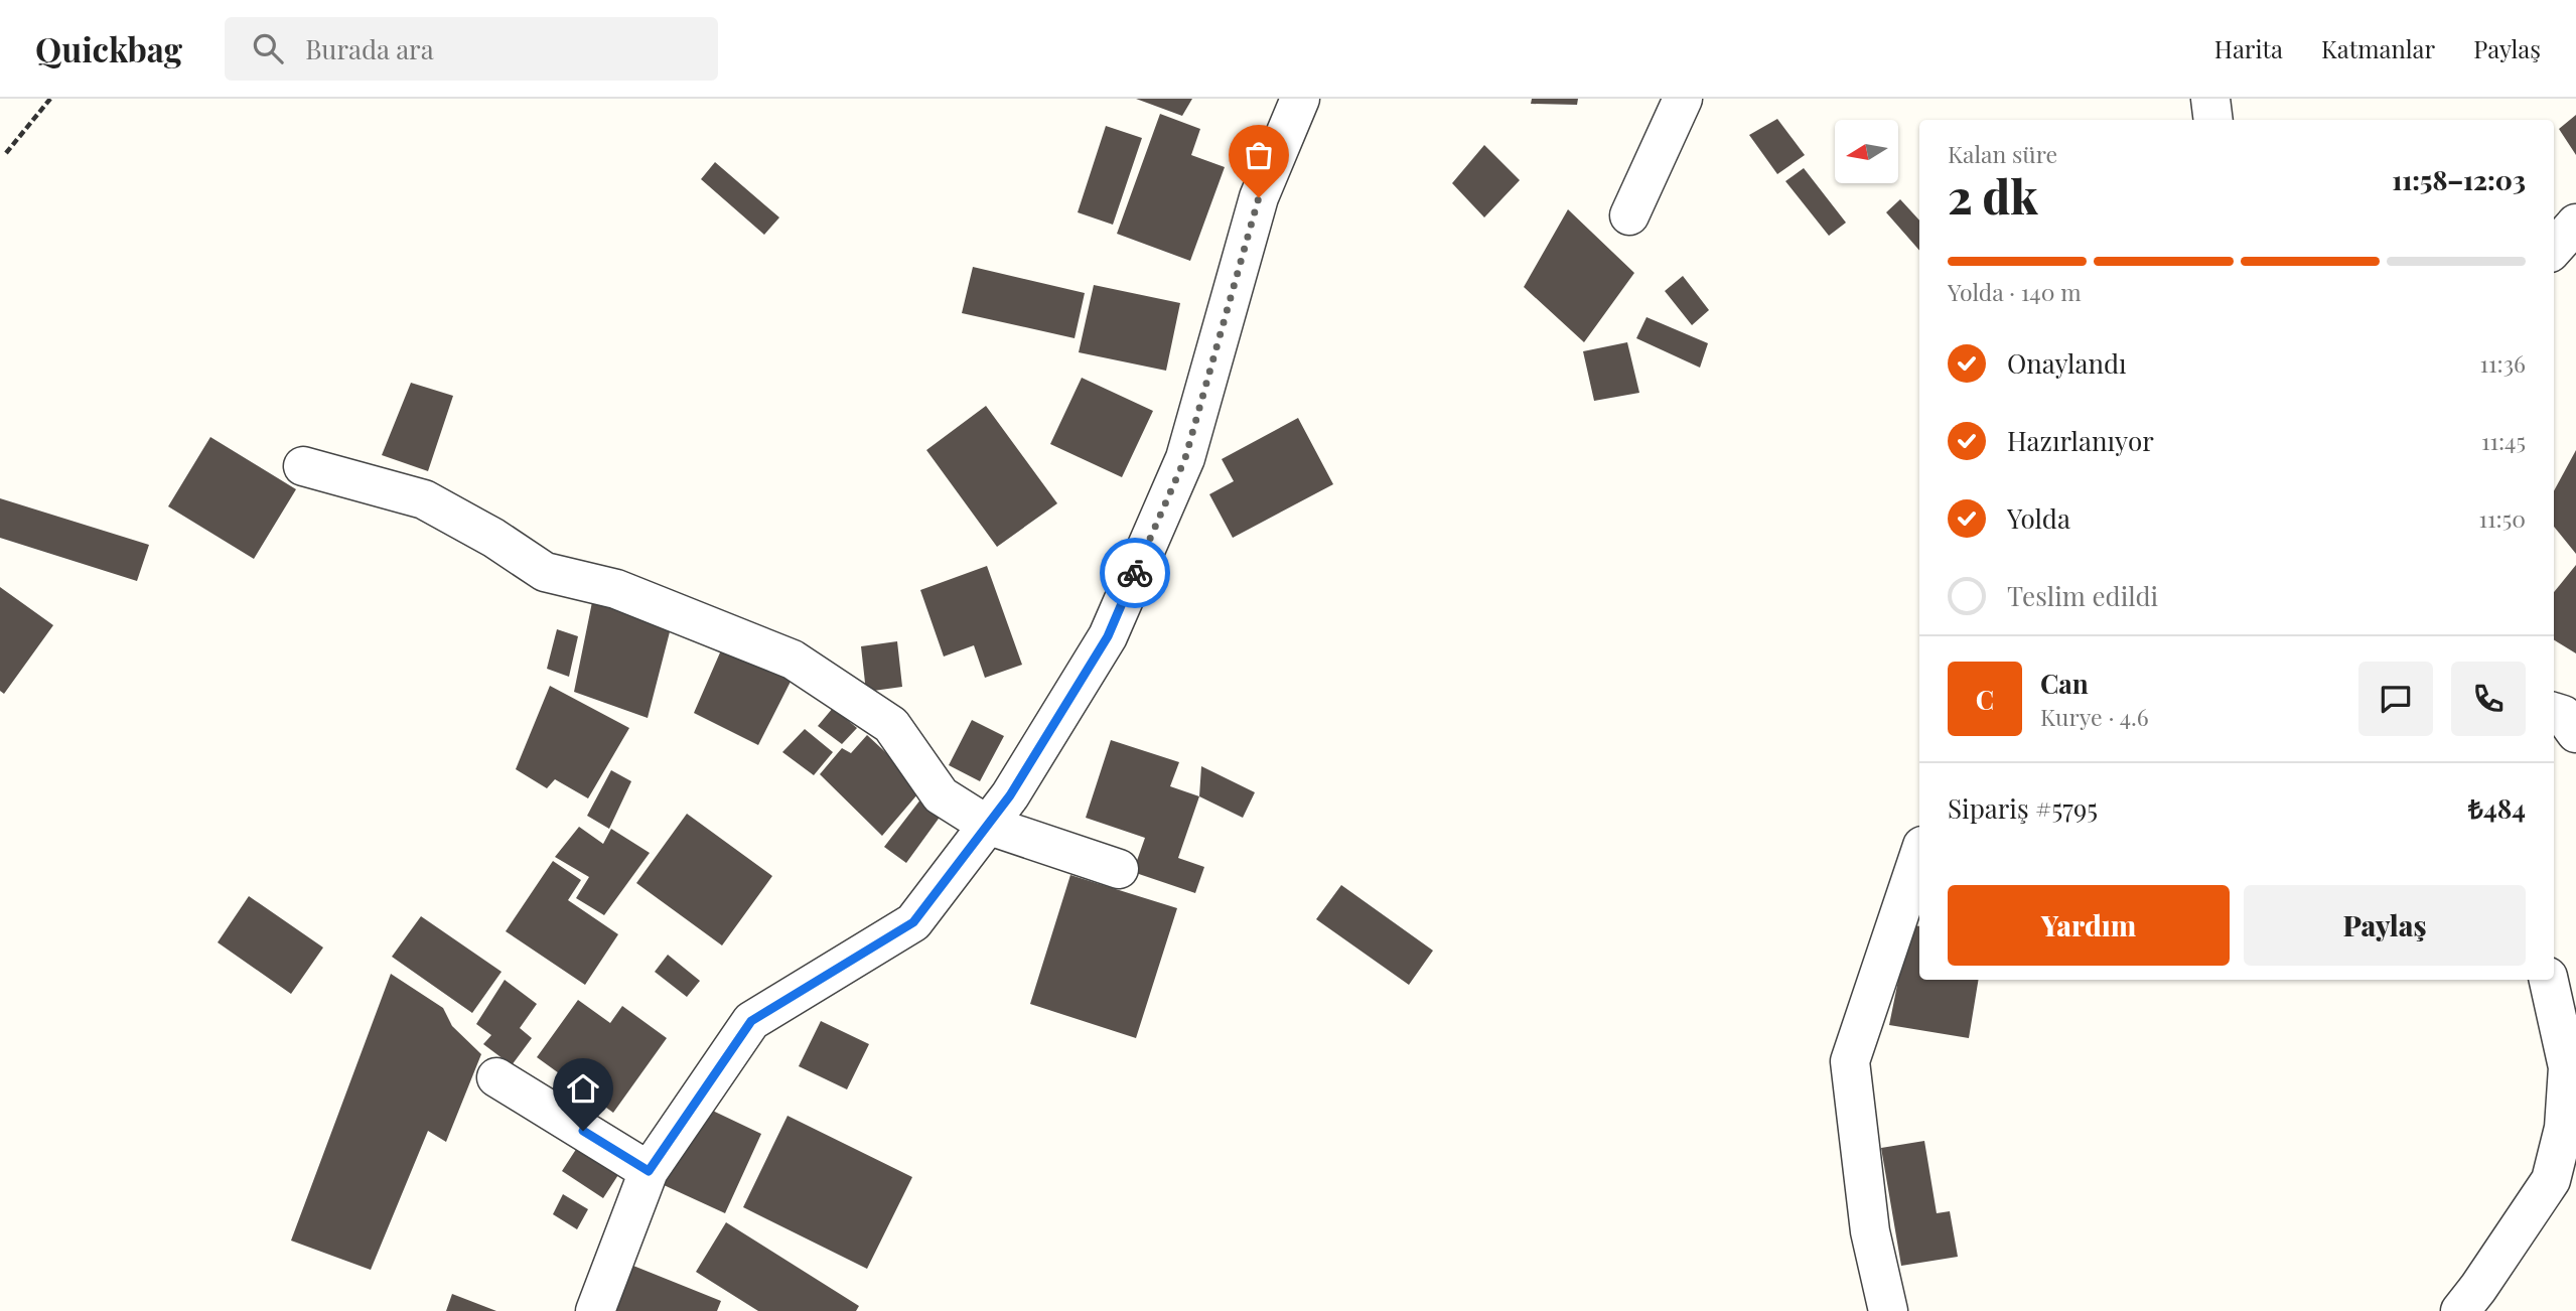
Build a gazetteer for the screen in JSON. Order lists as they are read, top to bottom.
{
  "north": "left",
  "page": {
    "header": "Quickbag",
    "search": "Burada ara",
    "nav": ["Harita", "Katmanlar", "Paylaş"],
    "heading": ["2 dk", "Kalan süre", "11:58–12:03"],
    "panel": [
      "Can",
      "Kurye · 4.6",
      "Sipariş #5795",
      "₺484"
    ],
    "bar": "Yolda · 140 m",
    "list": [
      ["Onaylandı", "11:36"],
      ["Hazırlanıyor", "11:45"],
      ["Yolda", "11:50"],
      "Teslim edildi"
    ],
    "round": "C",
    "buttons": ["Yardım", "Paylaş"]
  }
}
